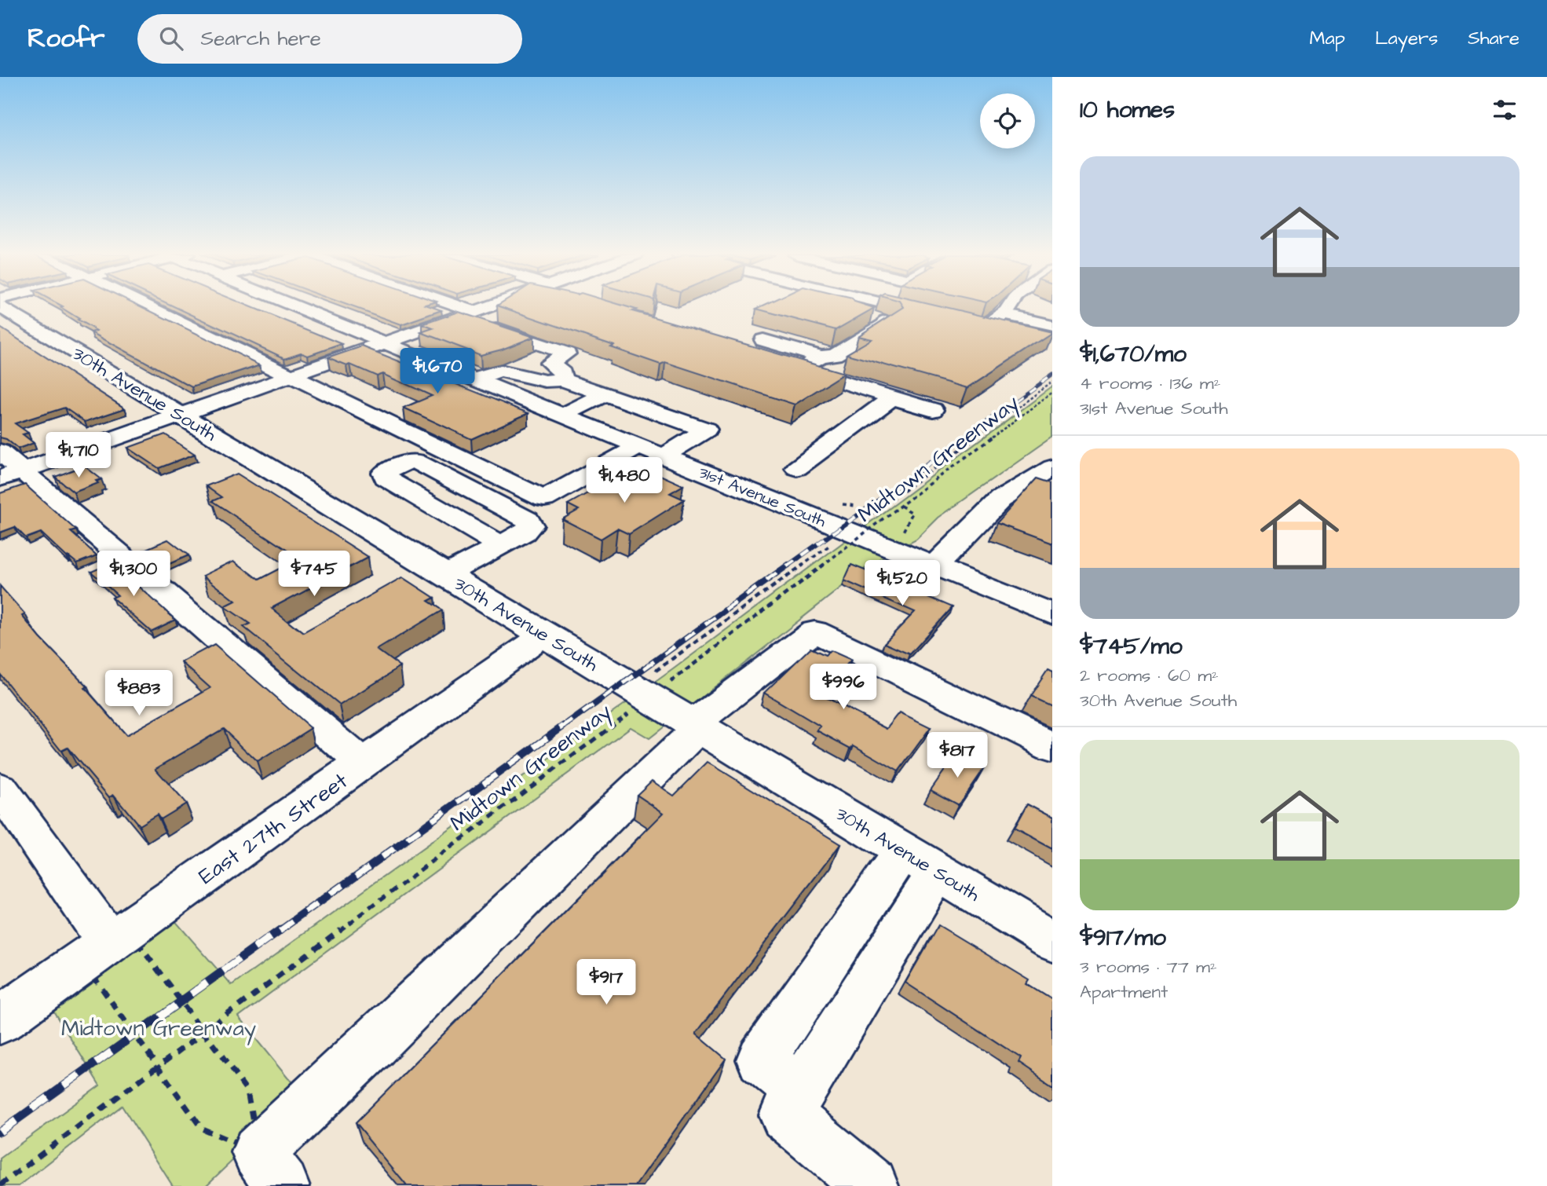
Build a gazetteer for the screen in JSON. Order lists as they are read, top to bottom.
{
  "streets": {
    "street": ["30th Avenue South", "31st Avenue South", "East 27th Street"],
    "path": ["Midtown Greenway"]
  },
  "crossings": [
    ["30th Avenue South", "Midtown Greenway"],
    ["30th Avenue South", "East 27th Street"]
  ],
  "parks": ["Midtown Greenway"],
  "page": {
    "header": "Roofr",
    "search": "Search here",
    "nav": ["Map", "Layers", "Share"],
    "heading": "10 homes",
    "list": [
      {
        "name": "$1,670/mo",
        "note": "4 rooms · 136 m² · 31st Avenue South"
      },
      {
        "name": "$745/mo",
        "note": "2 rooms · 60 m² · 30th Avenue South"
      },
      {
        "name": "$917/mo",
        "note": "3 rooms · 77 m² · Apartment"
      }
    ],
    "price": [
      "$1,670",
      "$1,710",
      "$1,480",
      "$1,300",
      "$745",
      "$1,520",
      "$996",
      "$883",
      "$817",
      "$917"
    ]
  }
}
